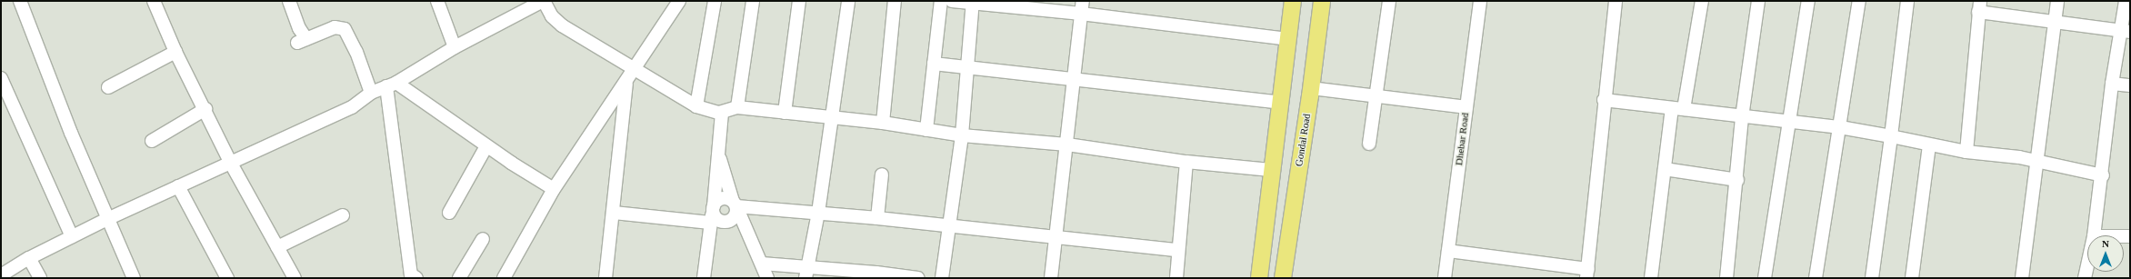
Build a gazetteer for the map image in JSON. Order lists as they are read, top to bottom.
{
  "streets": {
    "main road": ["Gondal Road"],
    "street": ["Dhebar Road"]
  },
  "north": "top"
}
